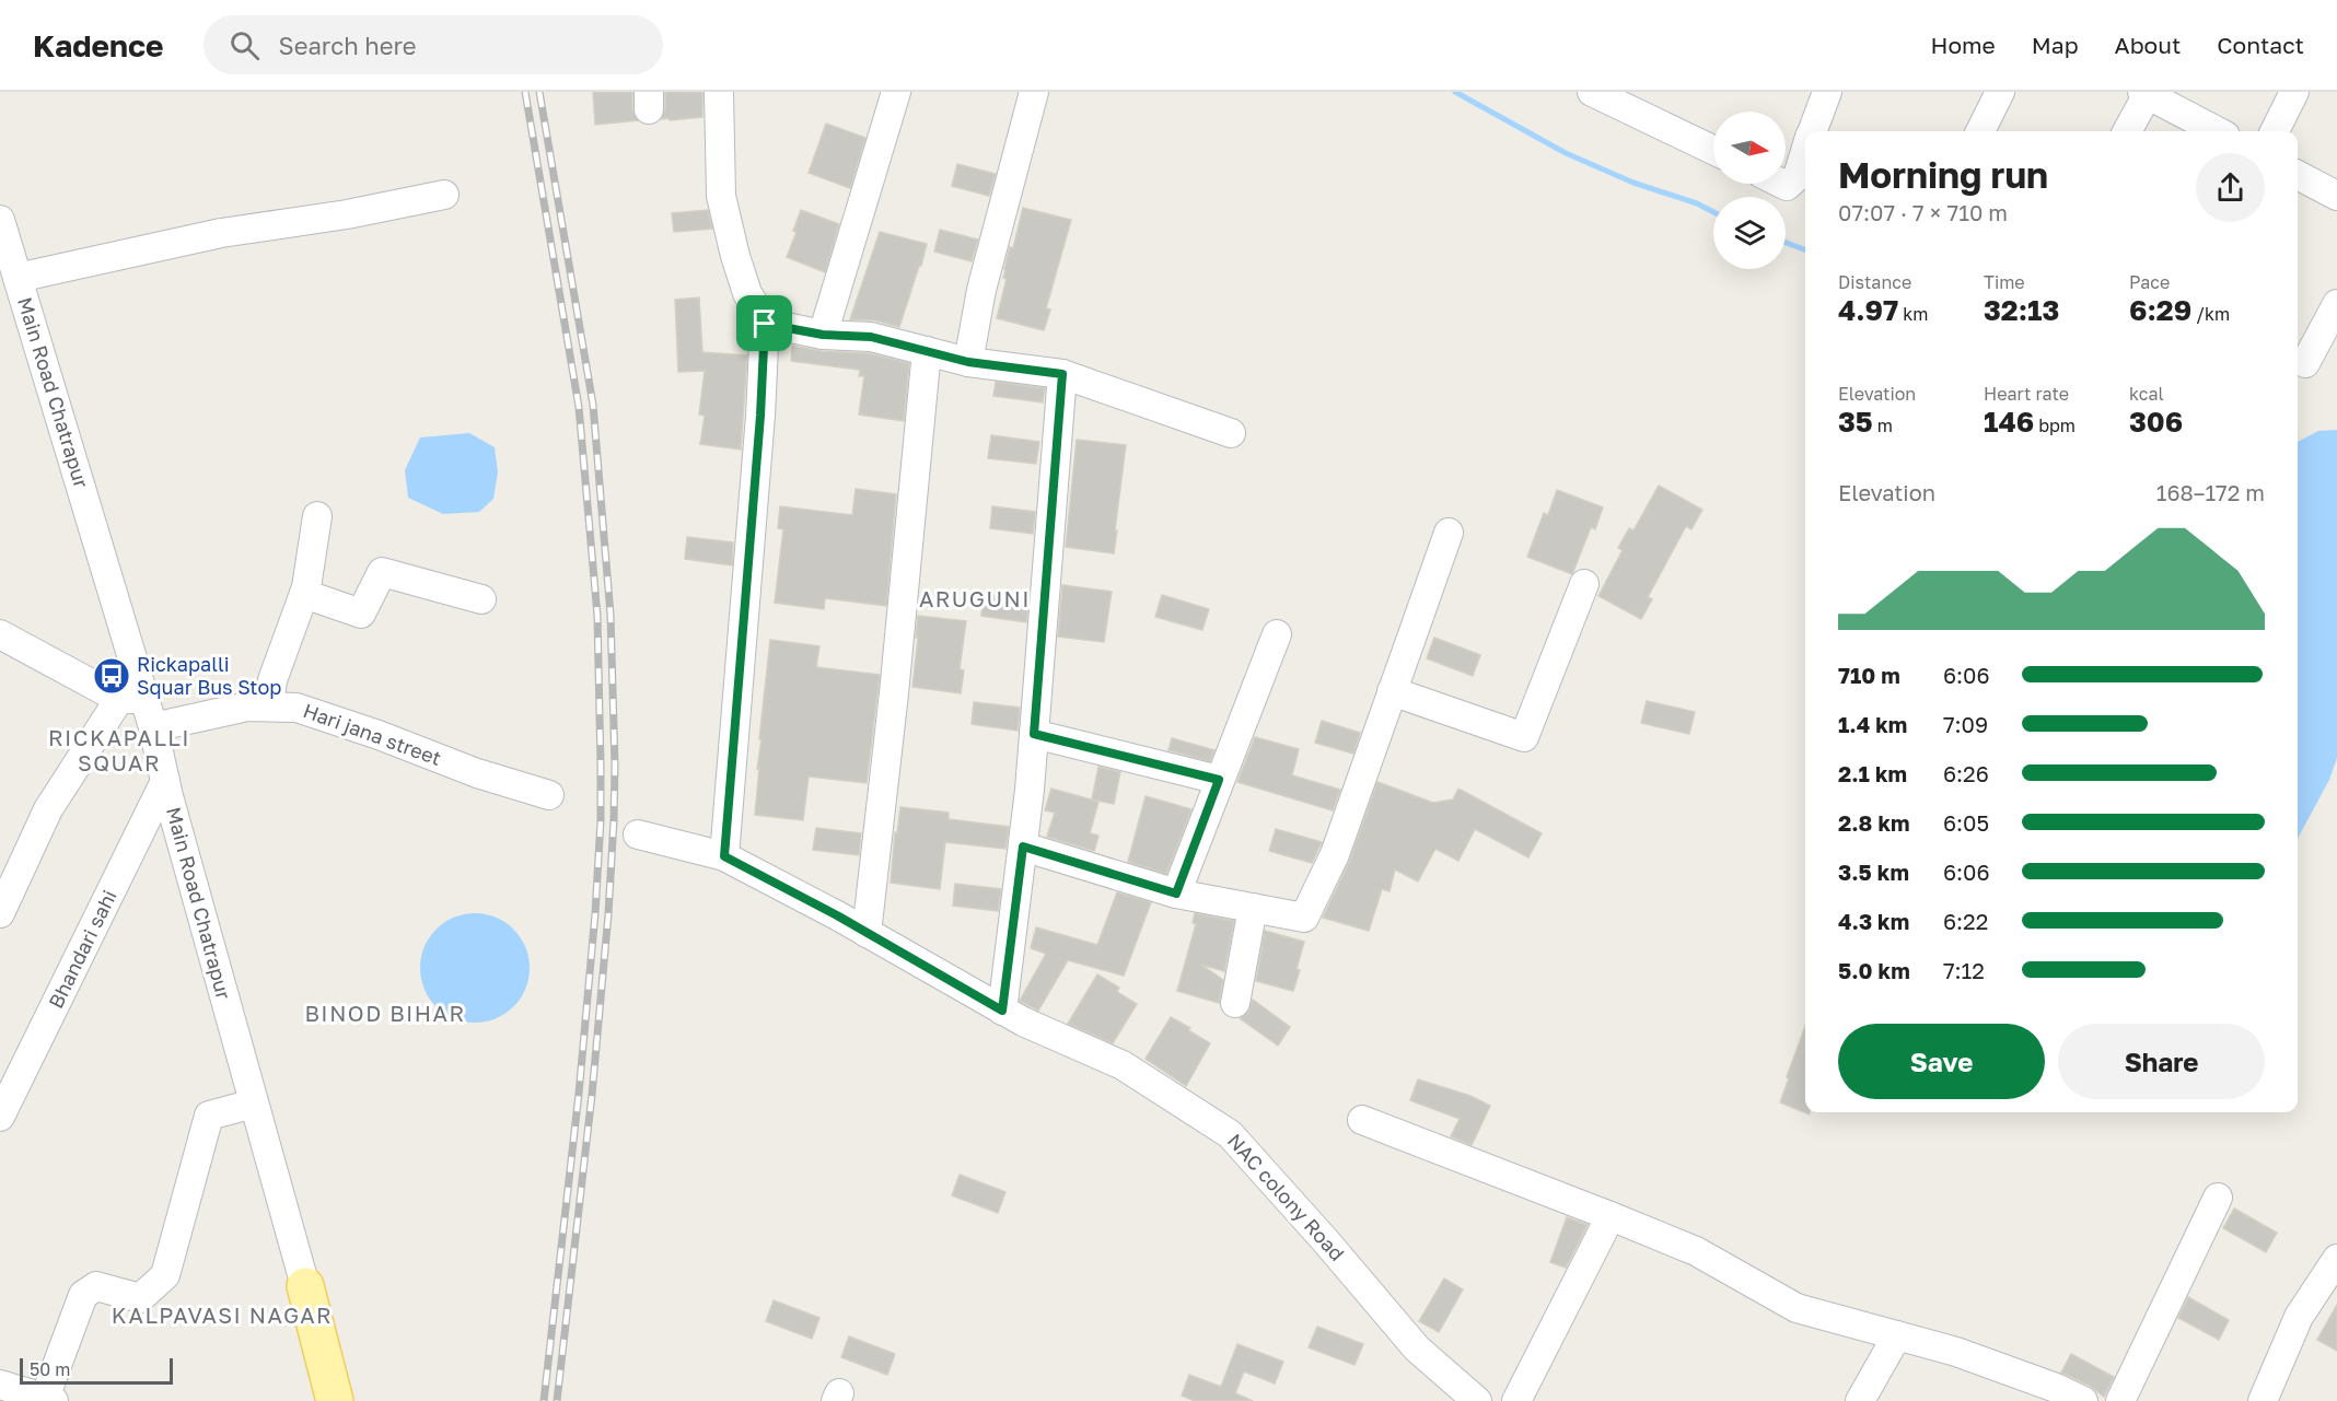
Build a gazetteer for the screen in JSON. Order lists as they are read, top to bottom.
{
  "streets": {
    "street": [
      "Main Road Chatrapur",
      "Hari jana street",
      "Bhandari sahi",
      "NAC colony Road"
    ]
  },
  "crossings": [
    ["Main Road Chatrapur", "Hari jana street"],
    ["Main Road Chatrapur", "Bhandari sahi"]
  ],
  "districts": [
    "ARUGUNI",
    "RICKAPALLI SQUAR",
    "BINOD BIHAR",
    "KALPAVASI NAGAR"
  ],
  "places": {
    "bus stop": ["Rickapalli Squar Bus Stop"]
  },
  "scale_bar": "50 m",
  "north": "right",
  "page": {
    "header": "Kadence",
    "search": "Search here",
    "nav": [
      "Home",
      "Map",
      "About",
      "Contact"
    ],
    "heading": ["Morning run", "07:07 · 7 × 710 m"],
    "stats": [
      ["Distance", "4.97 km"],
      ["Time", "32:13"],
      ["Pace", "6:29 /km"],
      ["Elevation", "35 m"],
      ["Heart rate", "146 bpm"],
      ["kcal", "306"]
    ],
    "chart": ["Elevation", "168–172 m"],
    "list": [
      {
        "name": "710 m",
        "note": "6:06"
      },
      {
        "name": "1.4 km",
        "note": "7:09"
      },
      {
        "name": "2.1 km",
        "note": "6:26"
      },
      {
        "name": "2.8 km",
        "note": "6:05"
      },
      {
        "name": "3.5 km",
        "note": "6:06"
      },
      {
        "name": "4.3 km",
        "note": "6:22"
      },
      {
        "name": "5.0 km",
        "note": "7:12"
      }
    ],
    "buttons": ["Save", "Share"],
    "scale": "50 m"
  }
}
